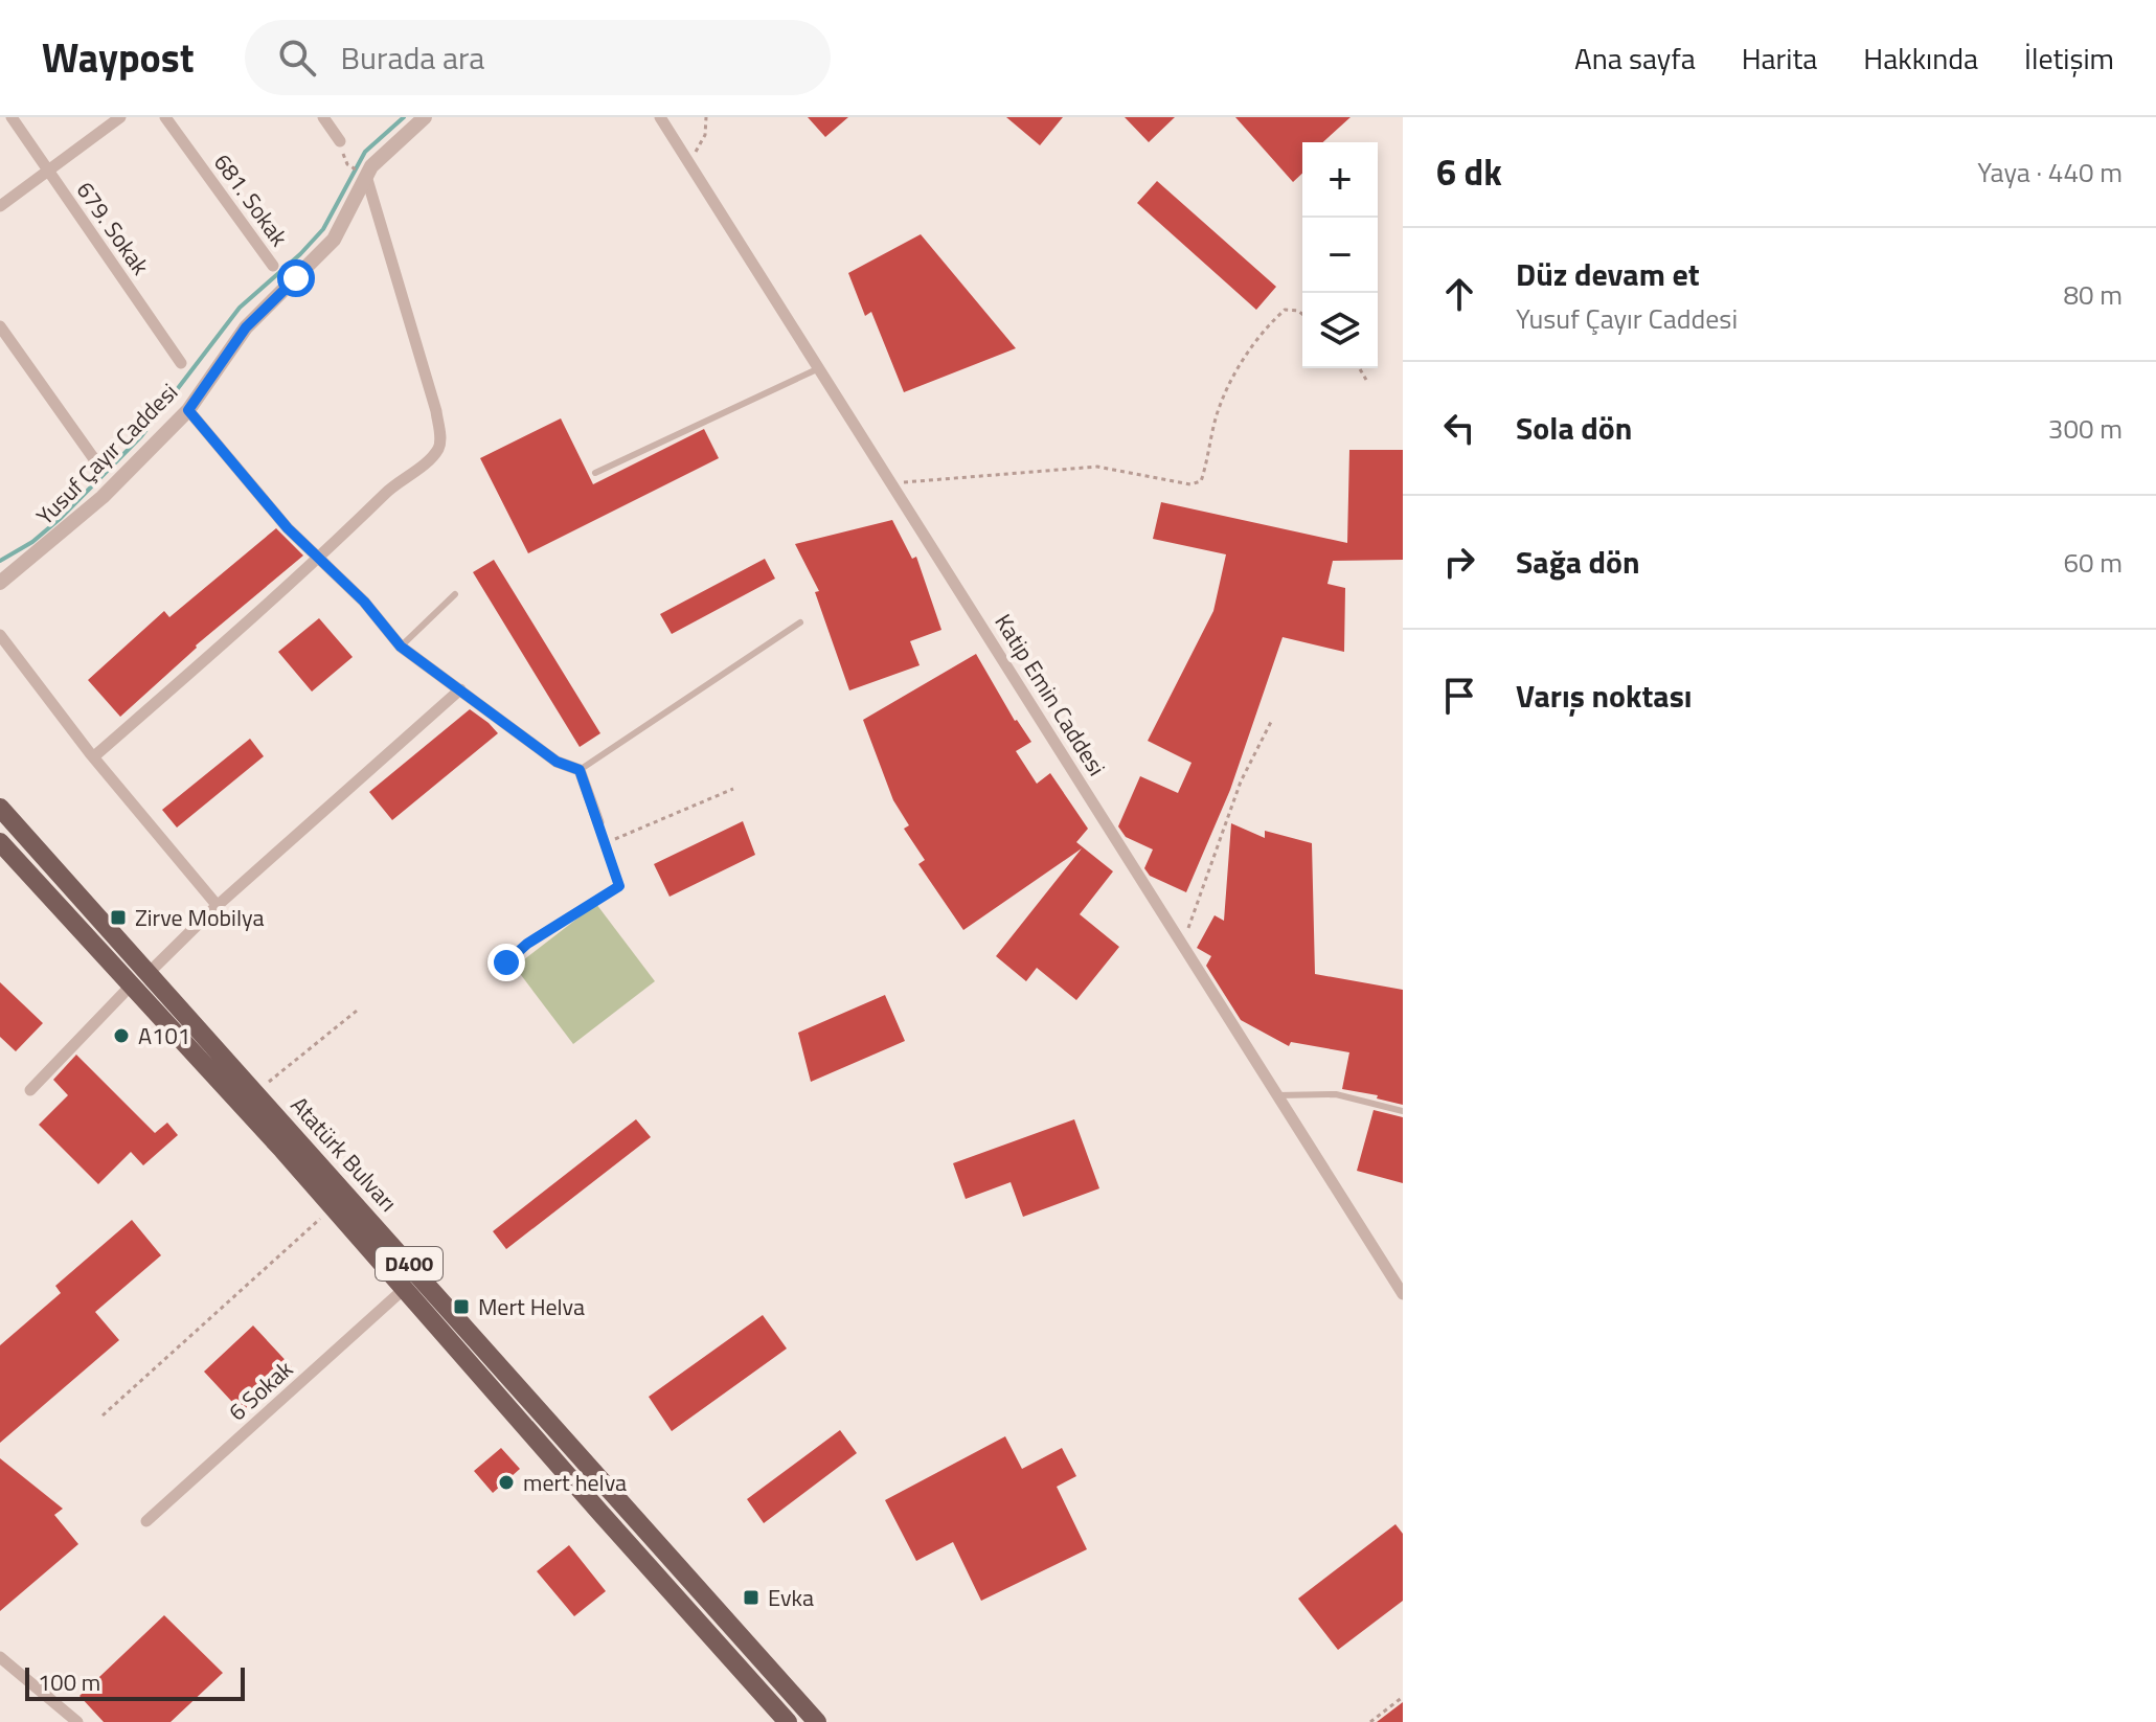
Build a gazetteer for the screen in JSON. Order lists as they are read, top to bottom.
{
  "streets": {
    "main road": ["Atatürk Bulvarı", "D400"],
    "street": [
      "681. Sokak",
      "679. Sokak",
      "Yusuf Çayır Caddesi",
      "Katip Emin Caddesi",
      "6 Sokak"
    ]
  },
  "crossings": [
    ["Atatürk Bulvarı", "6 Sokak"]
  ],
  "places": {
    "transit": ["Zirve Mobilya", "Mert Helva", "Evka"],
    "other": ["A101", "mert helva"]
  },
  "scale_bar": "100 m",
  "page": {
    "header": "Waypost",
    "search": "Burada ara",
    "nav": [
      "Ana sayfa",
      "Harita",
      "Hakkında",
      "İletişim"
    ],
    "heading": ["6 dk", "Yaya · 440 m"],
    "map_buttons": ["+", "−"],
    "list": [
      ["Düz devam et", "Yusuf Çayır Caddesi", "80 m"],
      ["Sola dön", "300 m"],
      ["Sağa dön", "60 m"],
      "Varış noktası"
    ],
    "scale": "100 m"
  }
}
